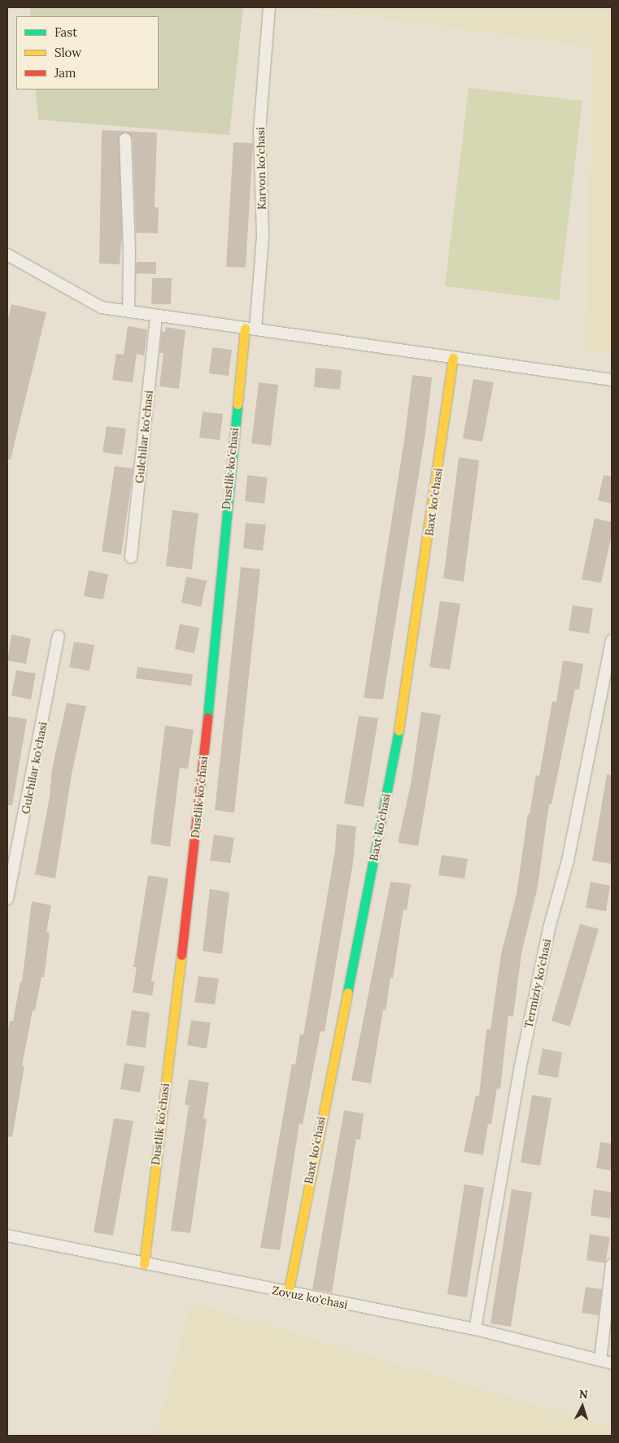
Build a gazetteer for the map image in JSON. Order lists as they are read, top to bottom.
{
  "streets": {
    "street": [
      "Karvon ko'chasi",
      "Gulchilar ko'chasi",
      "Dustlik ko'chasi",
      "Baxt ko'chasi",
      "Termiziy ko'chasi",
      "Zovuz ko'chasi"
    ]
  },
  "crossings": [
    ["Karvon ko'chasi", "Dustlik ko'chasi"],
    ["Dustlik ko'chasi", "Zovuz ko'chasi"],
    ["Baxt ko'chasi", "Zovuz ko'chasi"],
    ["Termiziy ko'chasi", "Zovuz ko'chasi"]
  ],
  "legend": ["Fast", "Slow", "Jam"],
  "north": "top"
}
